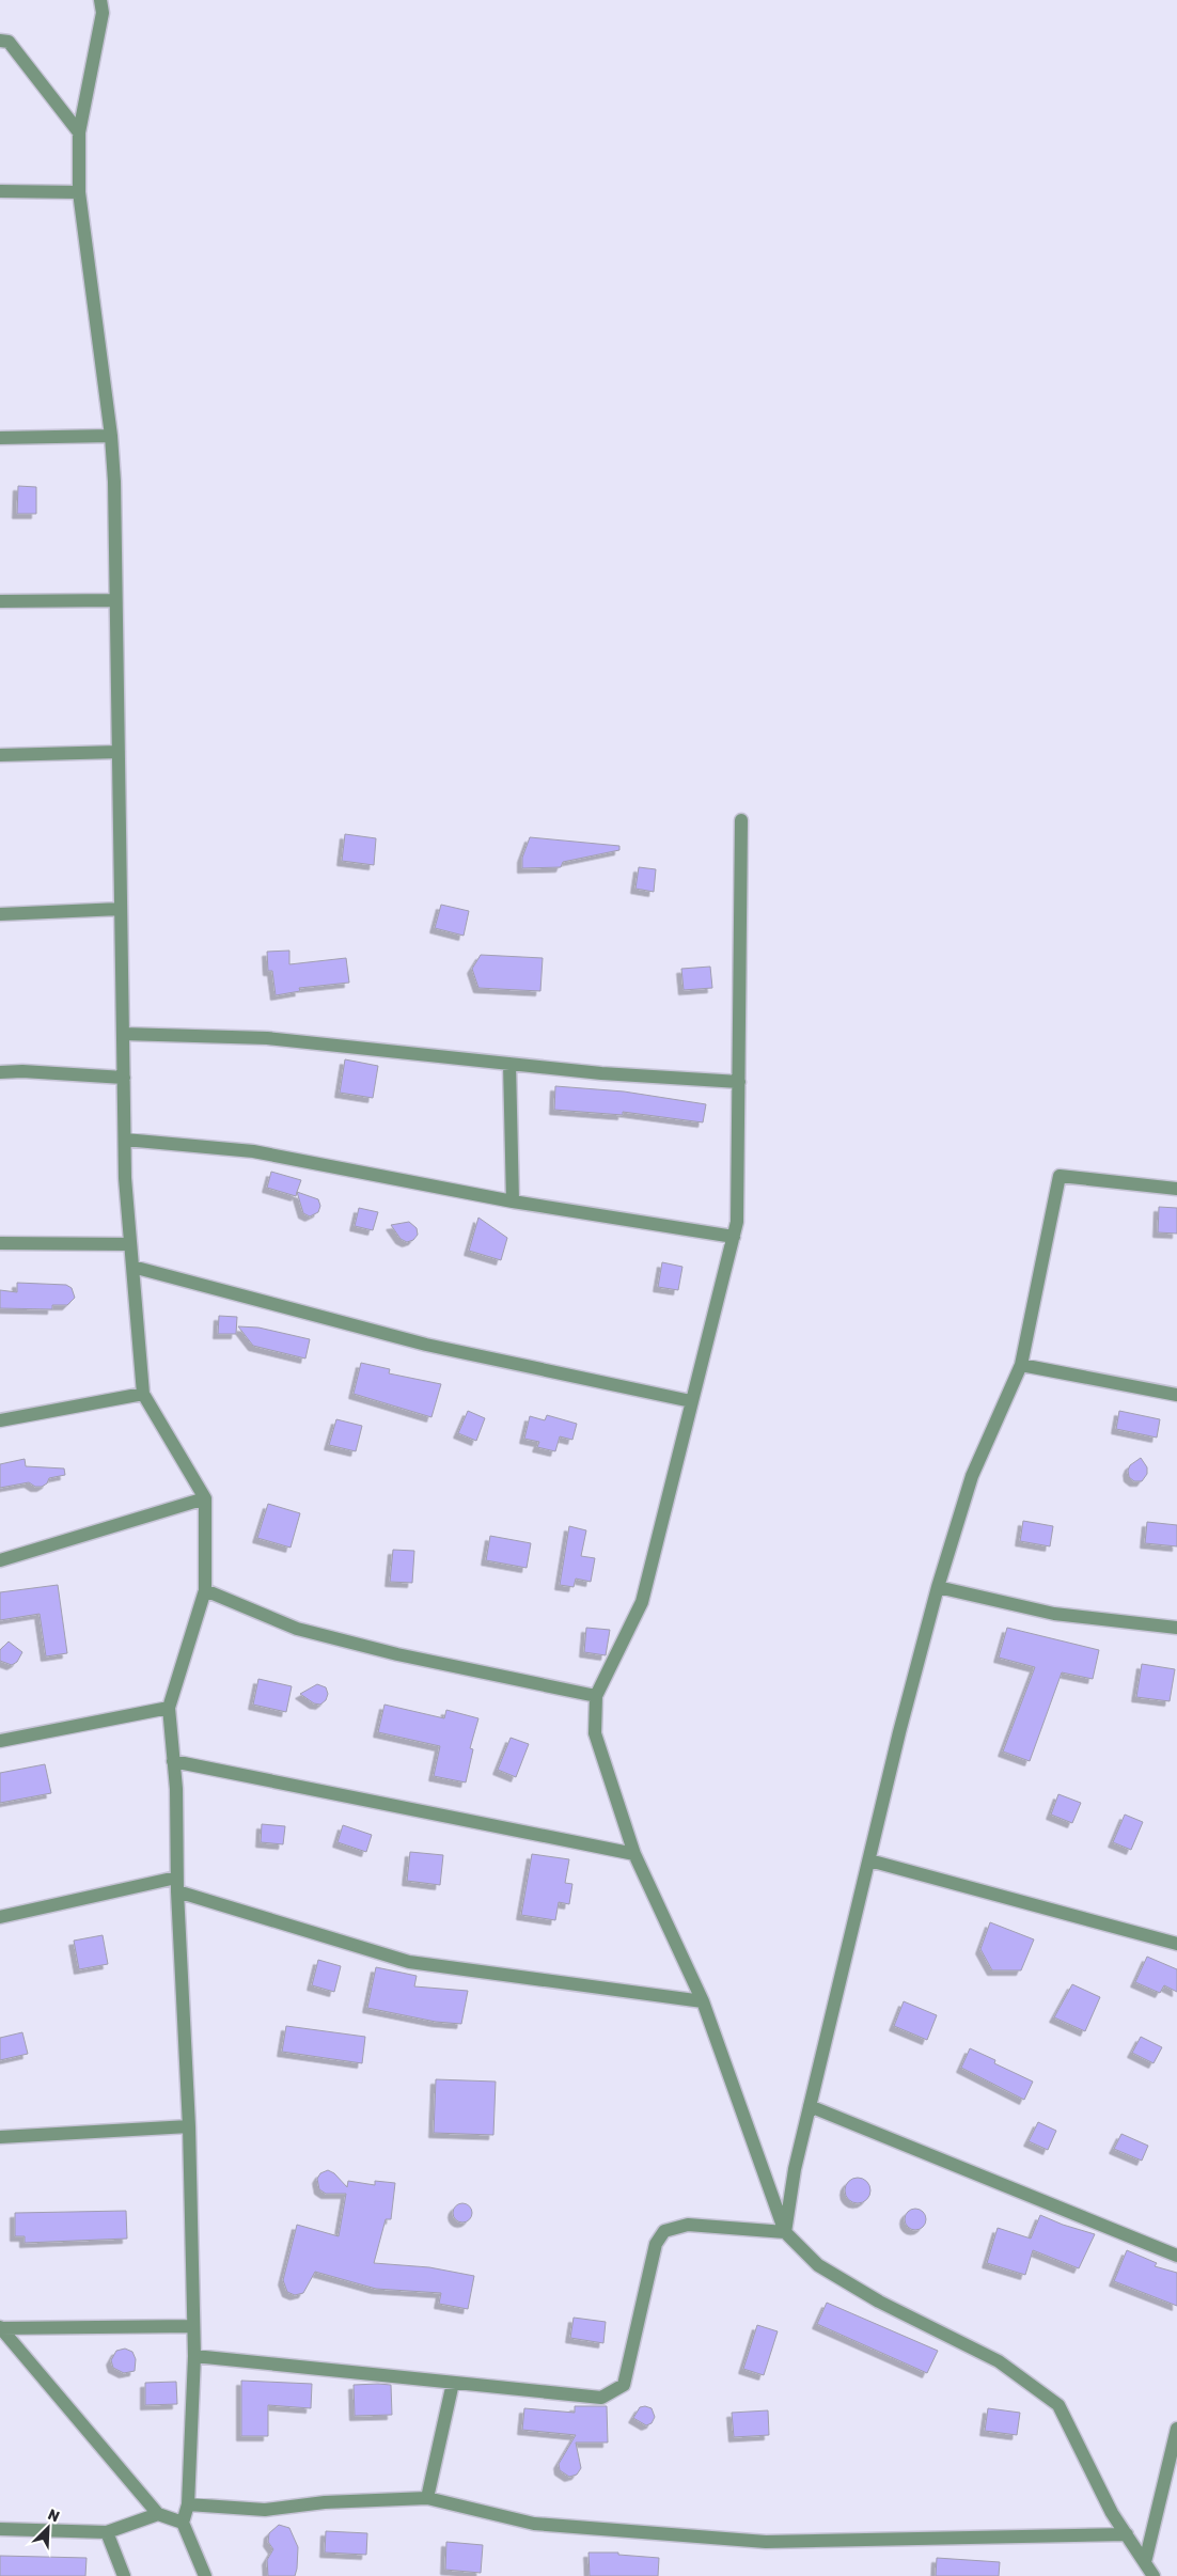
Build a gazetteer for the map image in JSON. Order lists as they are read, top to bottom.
{
  "north": "top right"
}
